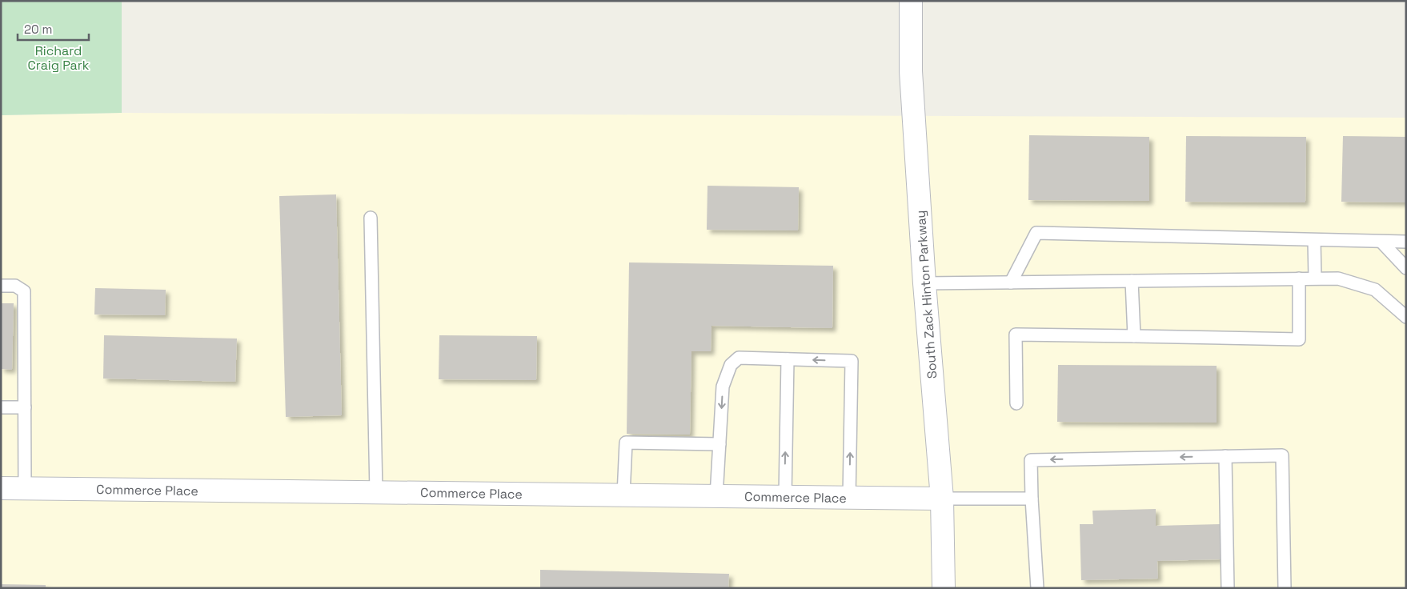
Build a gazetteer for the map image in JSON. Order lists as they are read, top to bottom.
{
  "streets": {
    "street": ["South Zack Hinton Parkway", "Commerce Place"]
  },
  "crossings": [
    ["South Zack Hinton Parkway", "Commerce Place"]
  ],
  "parks": ["Richard Craig Park"],
  "scale_bar": "20 m"
}
